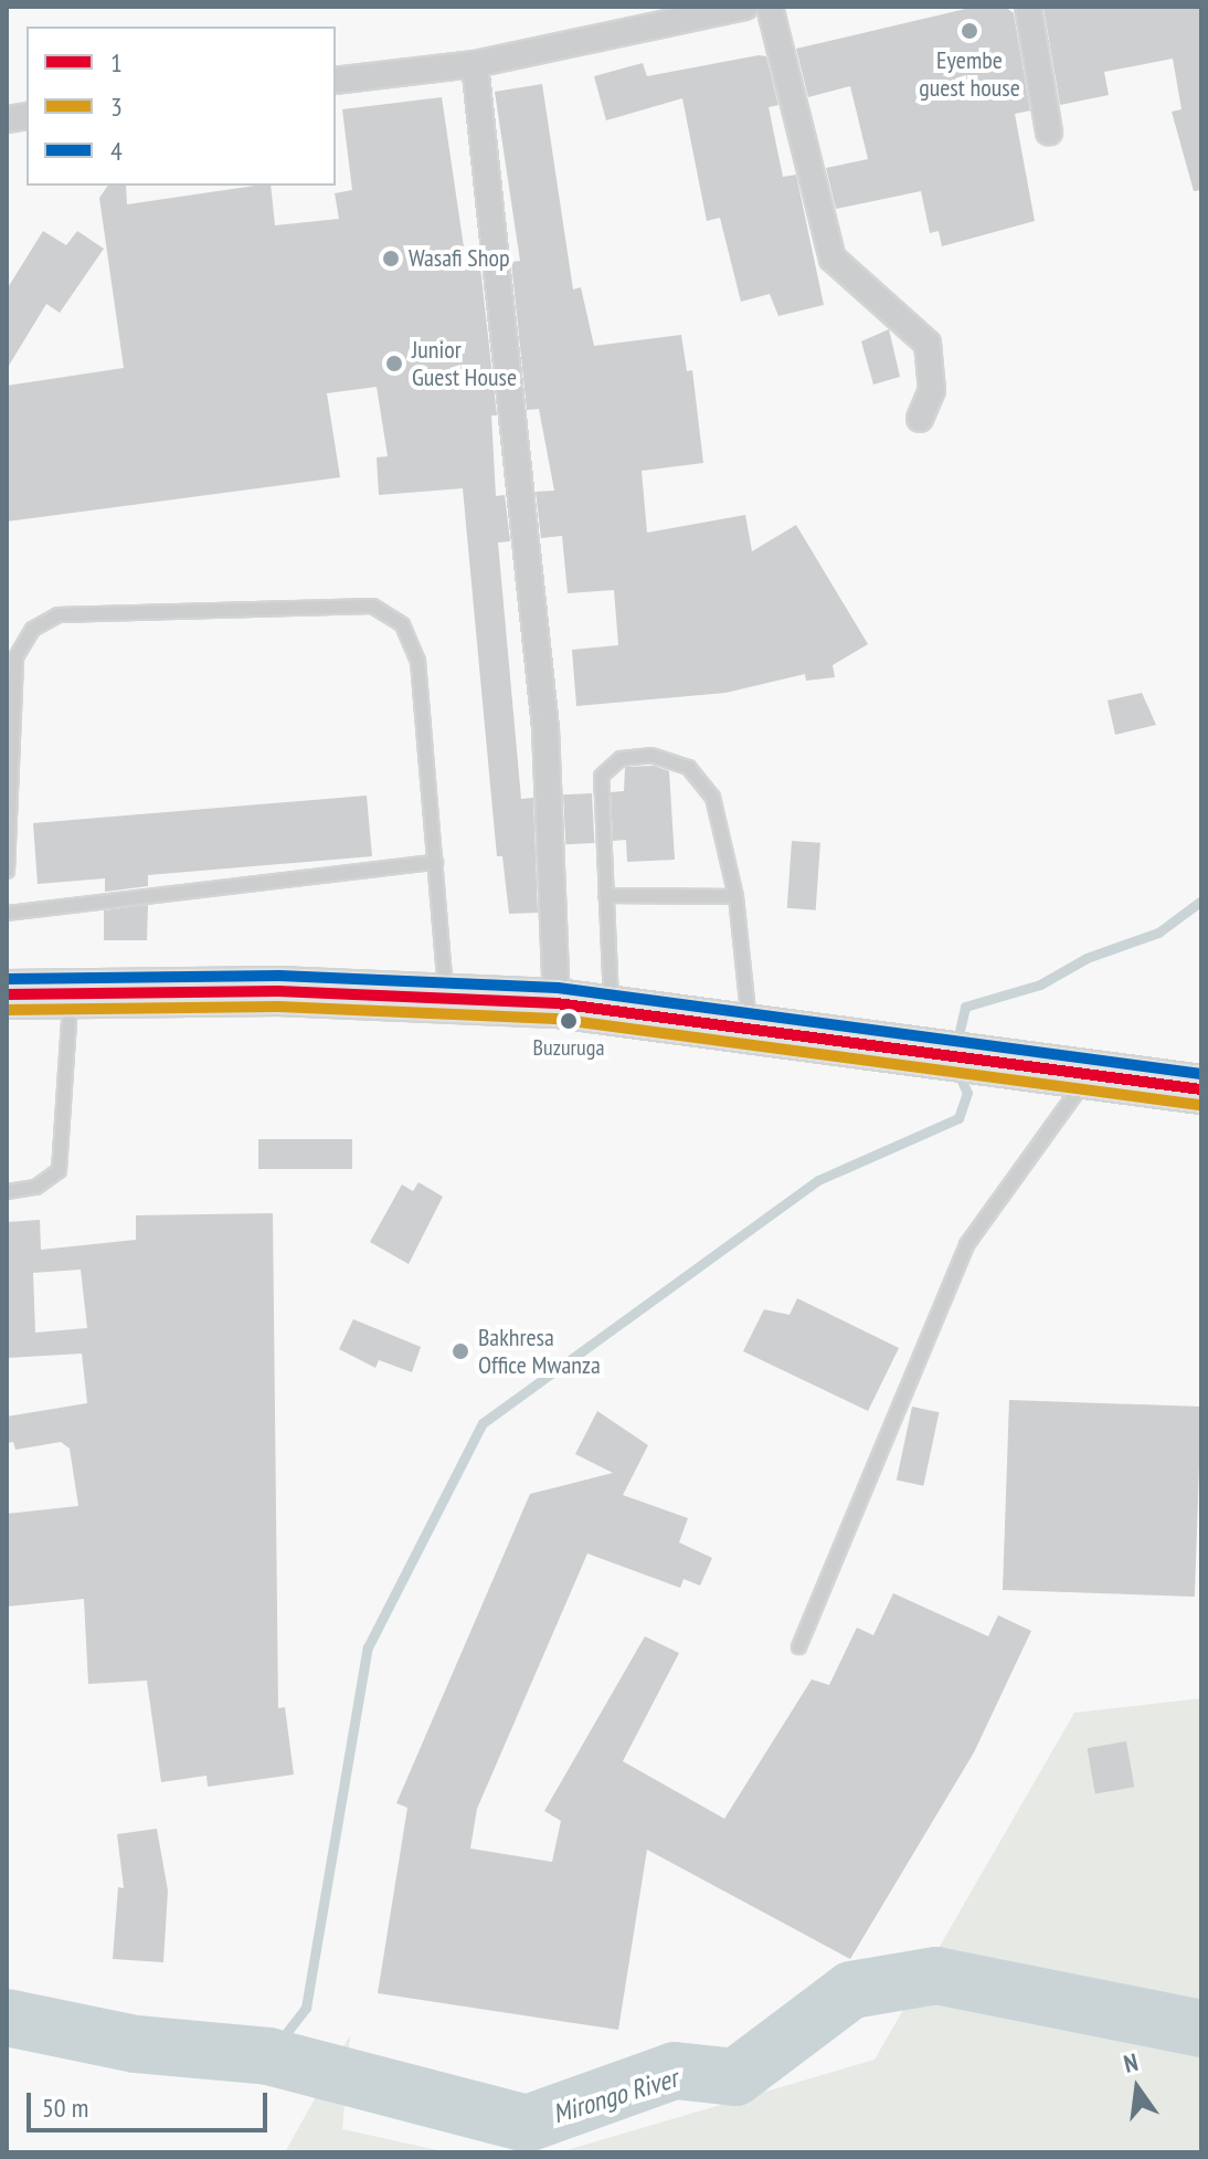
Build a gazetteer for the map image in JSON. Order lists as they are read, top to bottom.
{
  "water": ["Mirongo River"],
  "places": [
    "Eyembe guest house",
    "Wasafi Shop",
    "Junior Guest House",
    "Buzuruga",
    "Bakhresa Office Mwanza"
  ],
  "lines": ["transit line 4", "transit line 1", "transit line 3"],
  "legend": ["1", "3", "4"],
  "scale_bar": "50 m",
  "north": "top"
}
